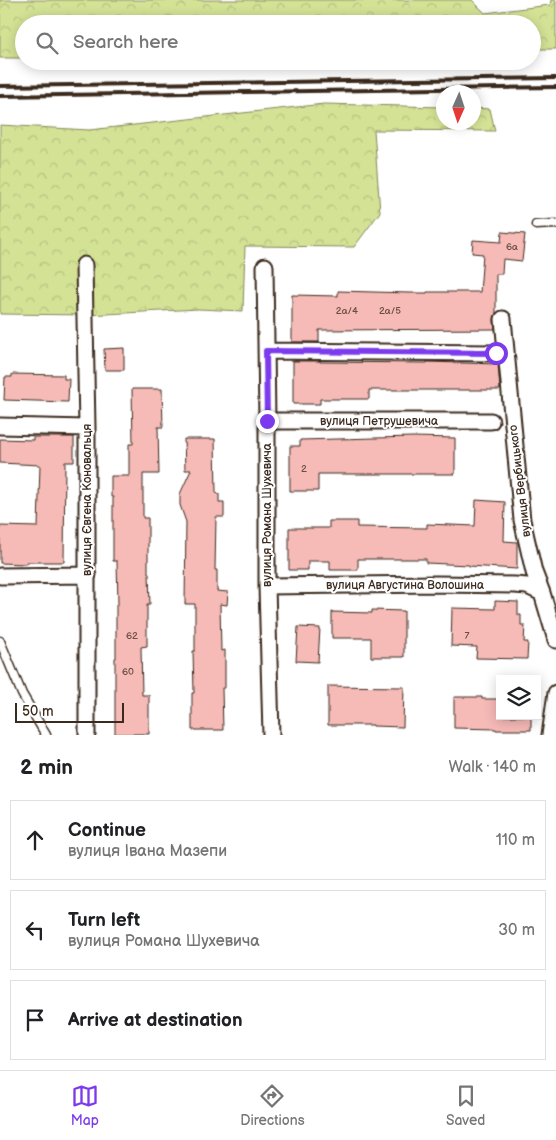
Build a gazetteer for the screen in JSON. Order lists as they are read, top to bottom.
{
  "streets": {
    "street": [
      "вулиця Петрушевича",
      "вулиця Вербицького",
      "вулиця Євгена Коновальця",
      "вулиця Романа Шухевича",
      "вулиця Августина Волошина"
    ]
  },
  "crossings": [
    ["вулиця Петрушевича", "вулиця Романа Шухевича"],
    ["вулиця Вербицького", "вулиця Августина Волошина"],
    ["вулиця Романа Шухевича", "вулиця Августина Волошина"]
  ],
  "house_numbers": [
    "6а",
    "2а/4",
    "2а/5",
    "2",
    "62",
    "7",
    "60"
  ],
  "scale_bar": "50 m",
  "north": "bottom",
  "page": {
    "search": "Search here",
    "scale": "50 m",
    "heading": ["2 min", "Walk · 140 m"],
    "list": [
      ["Continue", "вулиця Івана Мазепи", "110 m"],
      ["Turn left", "вулиця Романа Шухевича", "30 m"],
      "Arrive at destination"
    ],
    "nav": ["Map", "Directions", "Saved"]
  }
}
